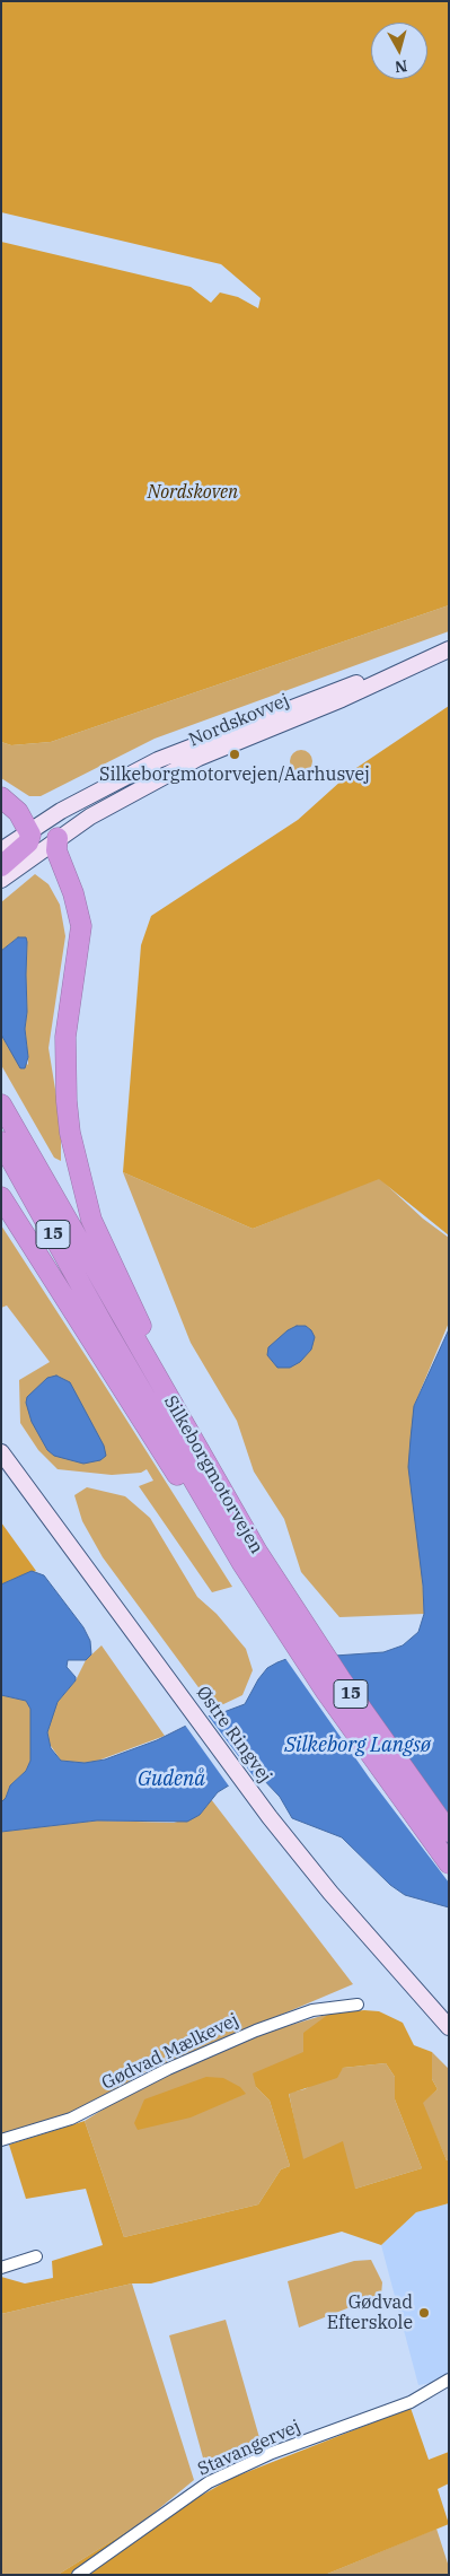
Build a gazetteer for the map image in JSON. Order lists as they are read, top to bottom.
{
  "streets": {
    "highway": ["15", "Silkeborgmotorvejen"],
    "street": [
      "Nordskovvej",
      "Østre Ringvej",
      "Gødvad Mælkevej",
      "Stavangervej"
    ]
  },
  "crossings": [
    ["15", "Silkeborgmotorvejen"]
  ],
  "water": ["Silkeborg Langsø", "Gudenå"],
  "parks": ["Nordskoven"],
  "places": ["Silkeborgmotorvejen/Aarhusvej", "Gødvad Efterskole"],
  "north": "bottom"
}
